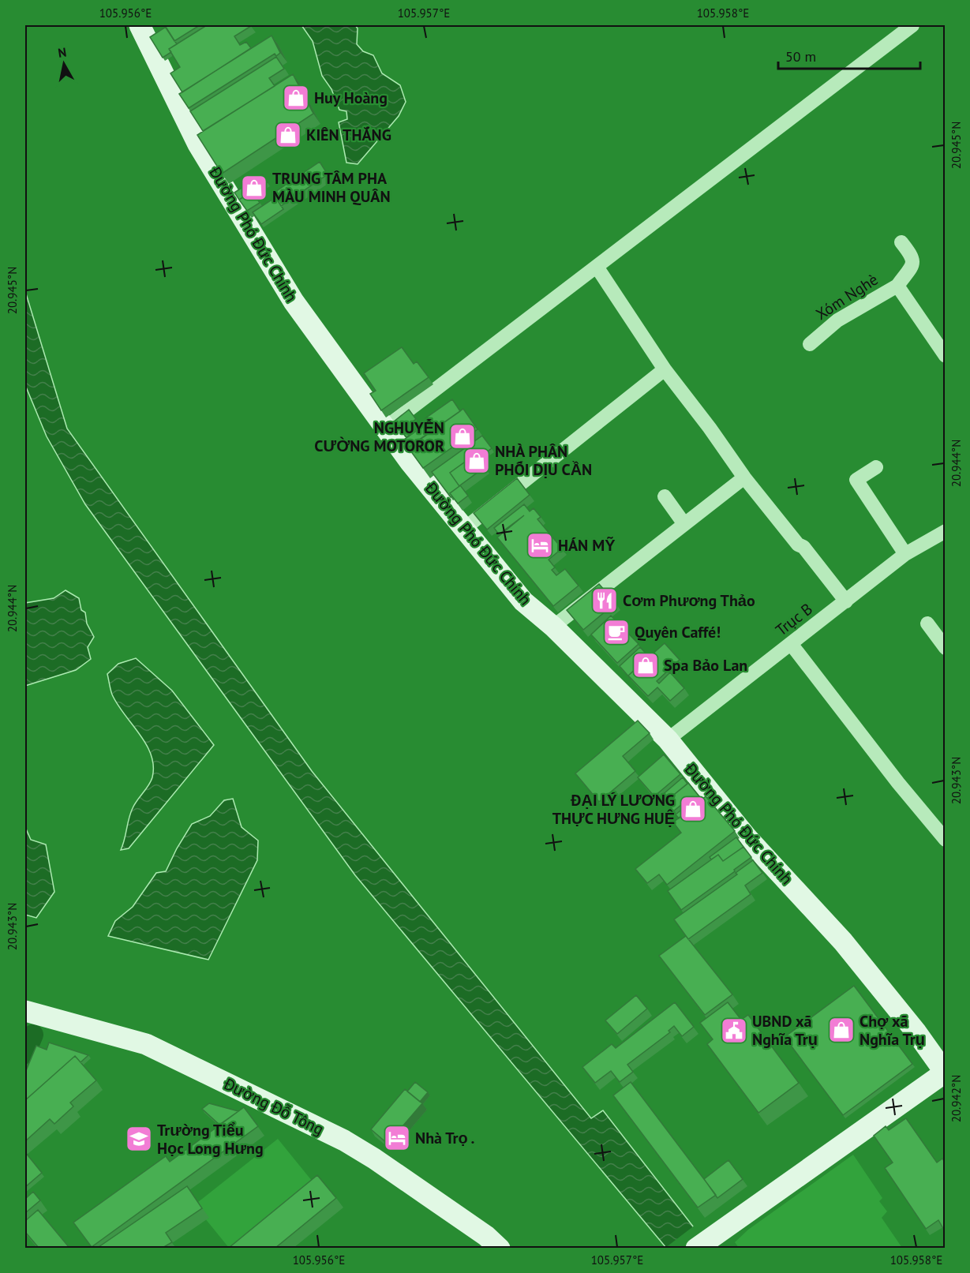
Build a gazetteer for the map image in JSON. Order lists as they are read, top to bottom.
{
  "streets": {
    "main road": ["Đường Phó Đức Chính", "Đường Đỗ Tông"],
    "street": ["Xóm Nghè", "Trục B"]
  },
  "crossings": [
    ["Đường Phó Đức Chính", "Trục B"]
  ],
  "places": {
    "shop": [
      "Huy Hoàng",
      "KIÊN THẮNG",
      "TRUNG TÂM PHA MÀU MINH QUÂN",
      "NGHUYỄN CƯỜNG MOTOROR",
      "NHÀ PHÂN PHỐI DỊU CẦN",
      "Spa Bảo Lan",
      "ĐẠI LÝ LƯƠNG THỰC HƯNG HUỆ",
      "Chợ xã Nghĩa Trụ"
    ],
    "hotel": ["HÁN MỸ", "Nhà Trọ ."],
    "restaurant": ["Cơm Phương Thảo"],
    "cafe": ["Quyên Caffé!"],
    "public building": ["UBND xã Nghĩa Trụ"],
    "school or university": ["Trường Tiểu Học Long Hưng"]
  },
  "scale_bar": "50 m",
  "north": "top",
  "coordinates": [
    "105.956°E",
    "105.957°E",
    "105.958°E",
    "20.945°N",
    "20.944°N",
    "20.943°N",
    "20.942°N"
  ]
}
